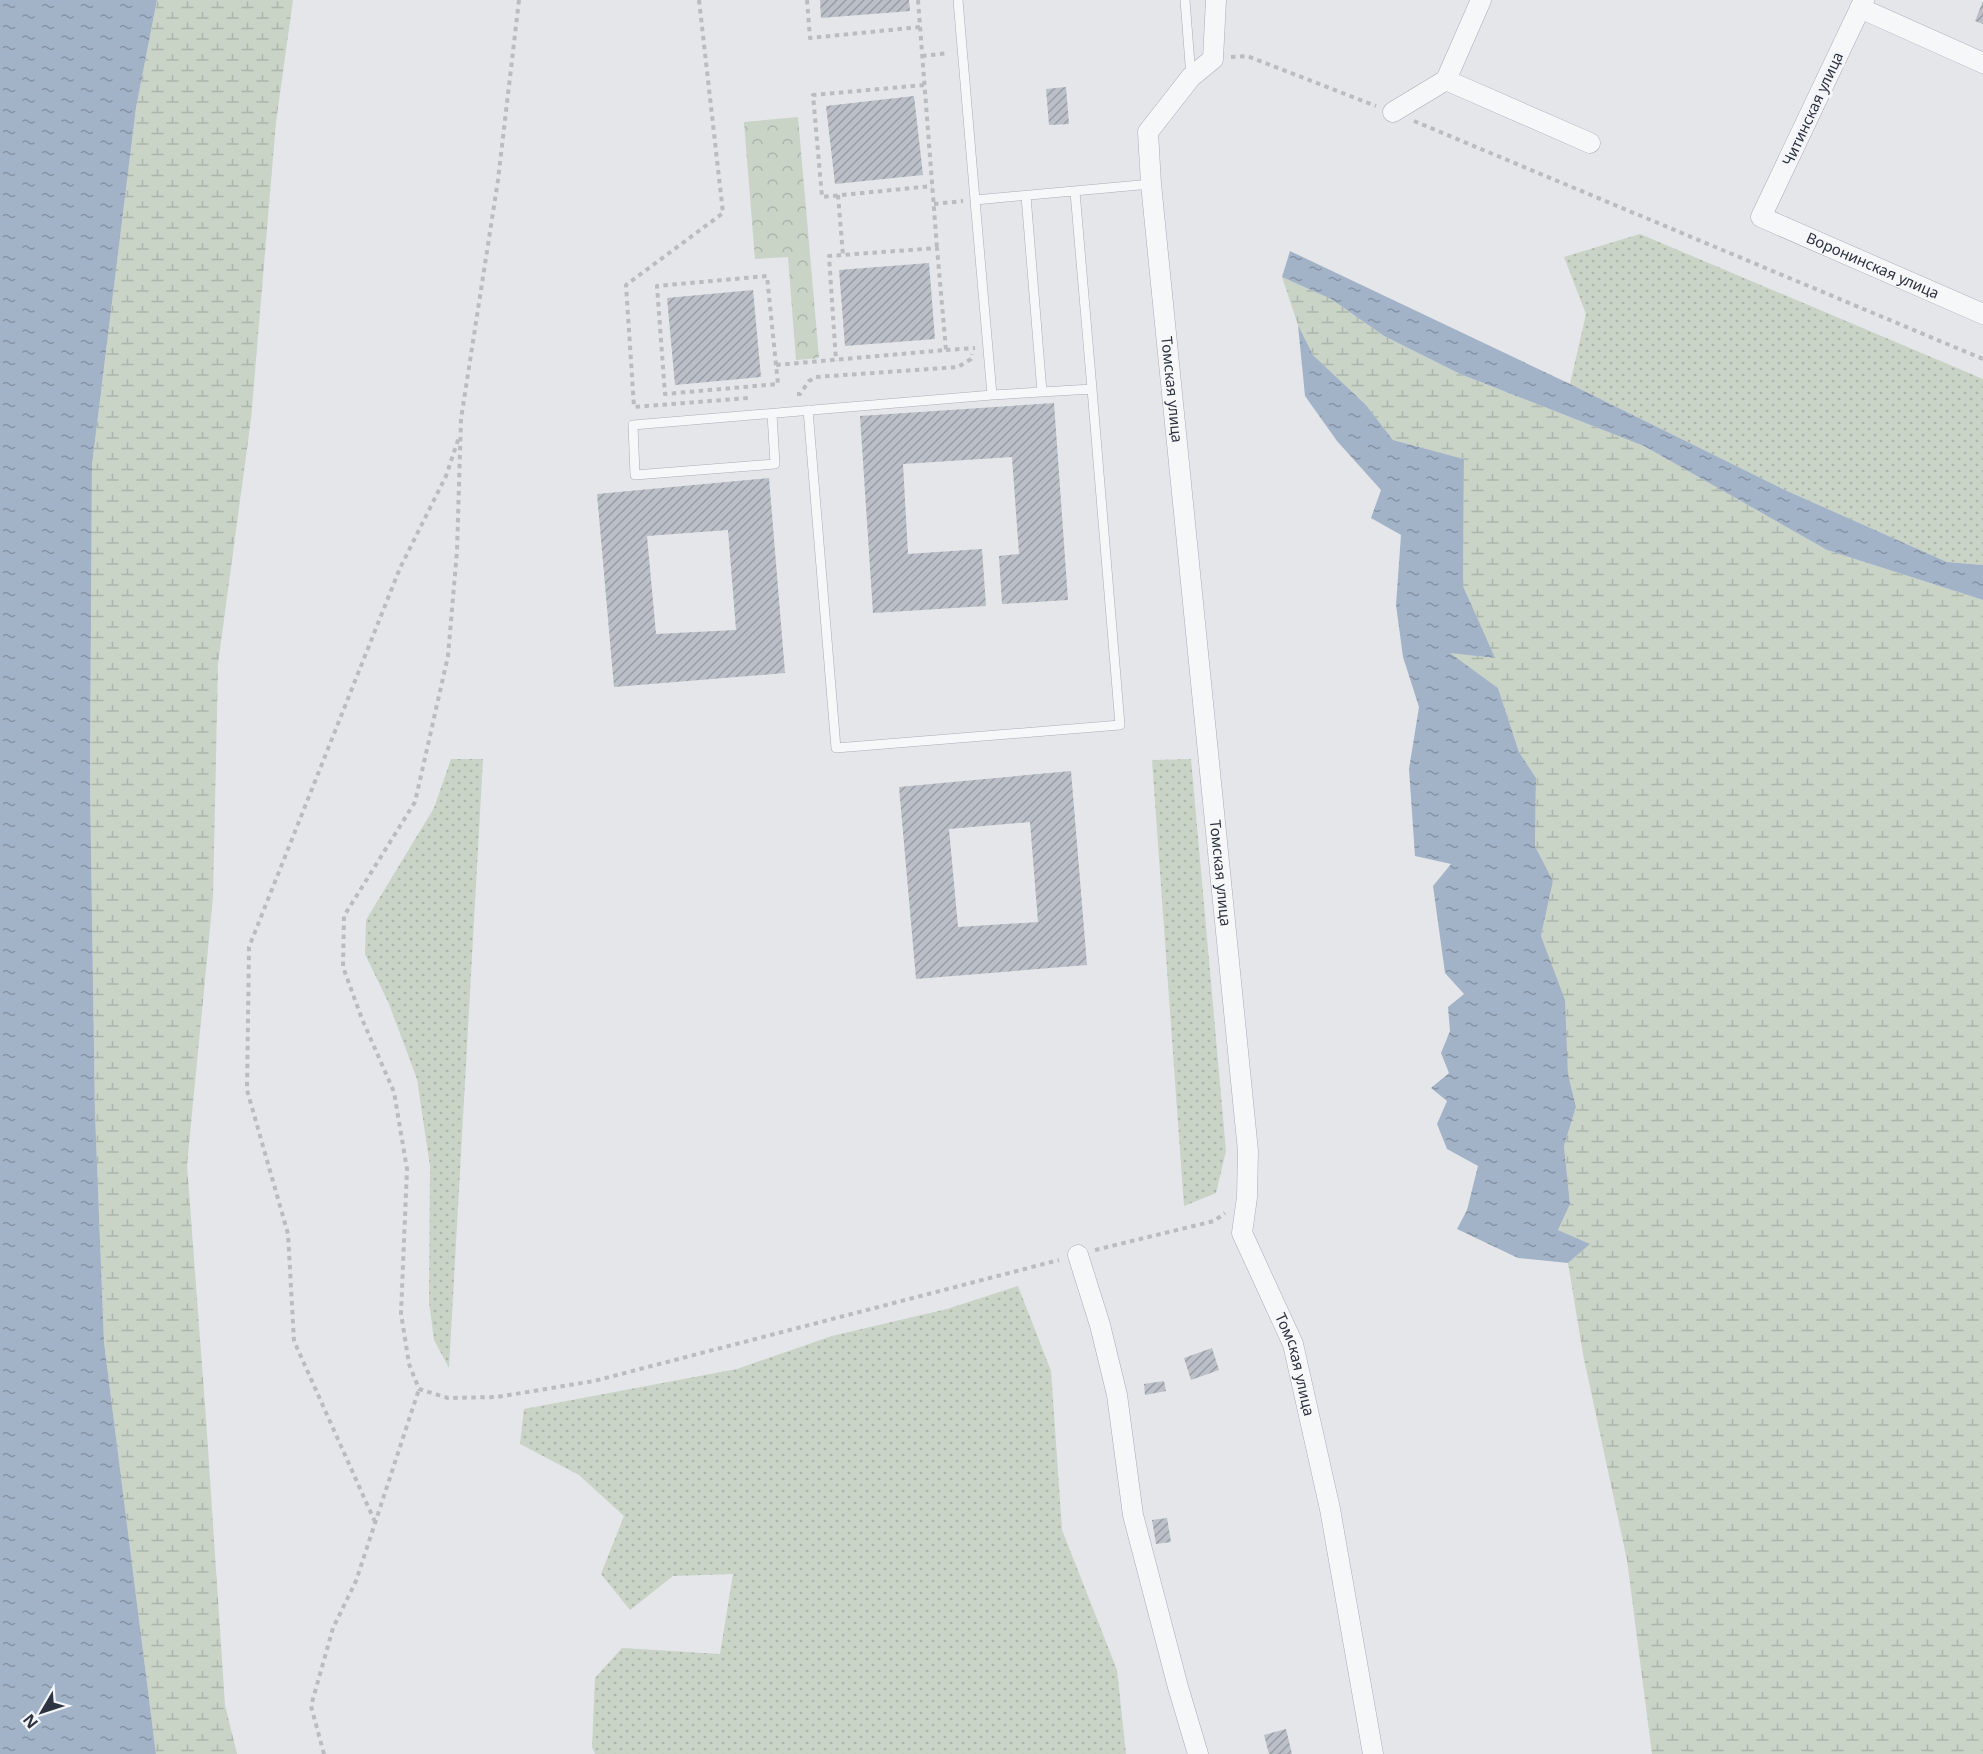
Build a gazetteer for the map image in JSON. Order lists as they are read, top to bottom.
{
  "streets": {
    "street": ["Читинская улица", "Воронинская улица", "Томская улица"]
  },
  "crossings": [
    ["Читинская улица", "Воронинская улица"]
  ],
  "north": "bottom left"
}
